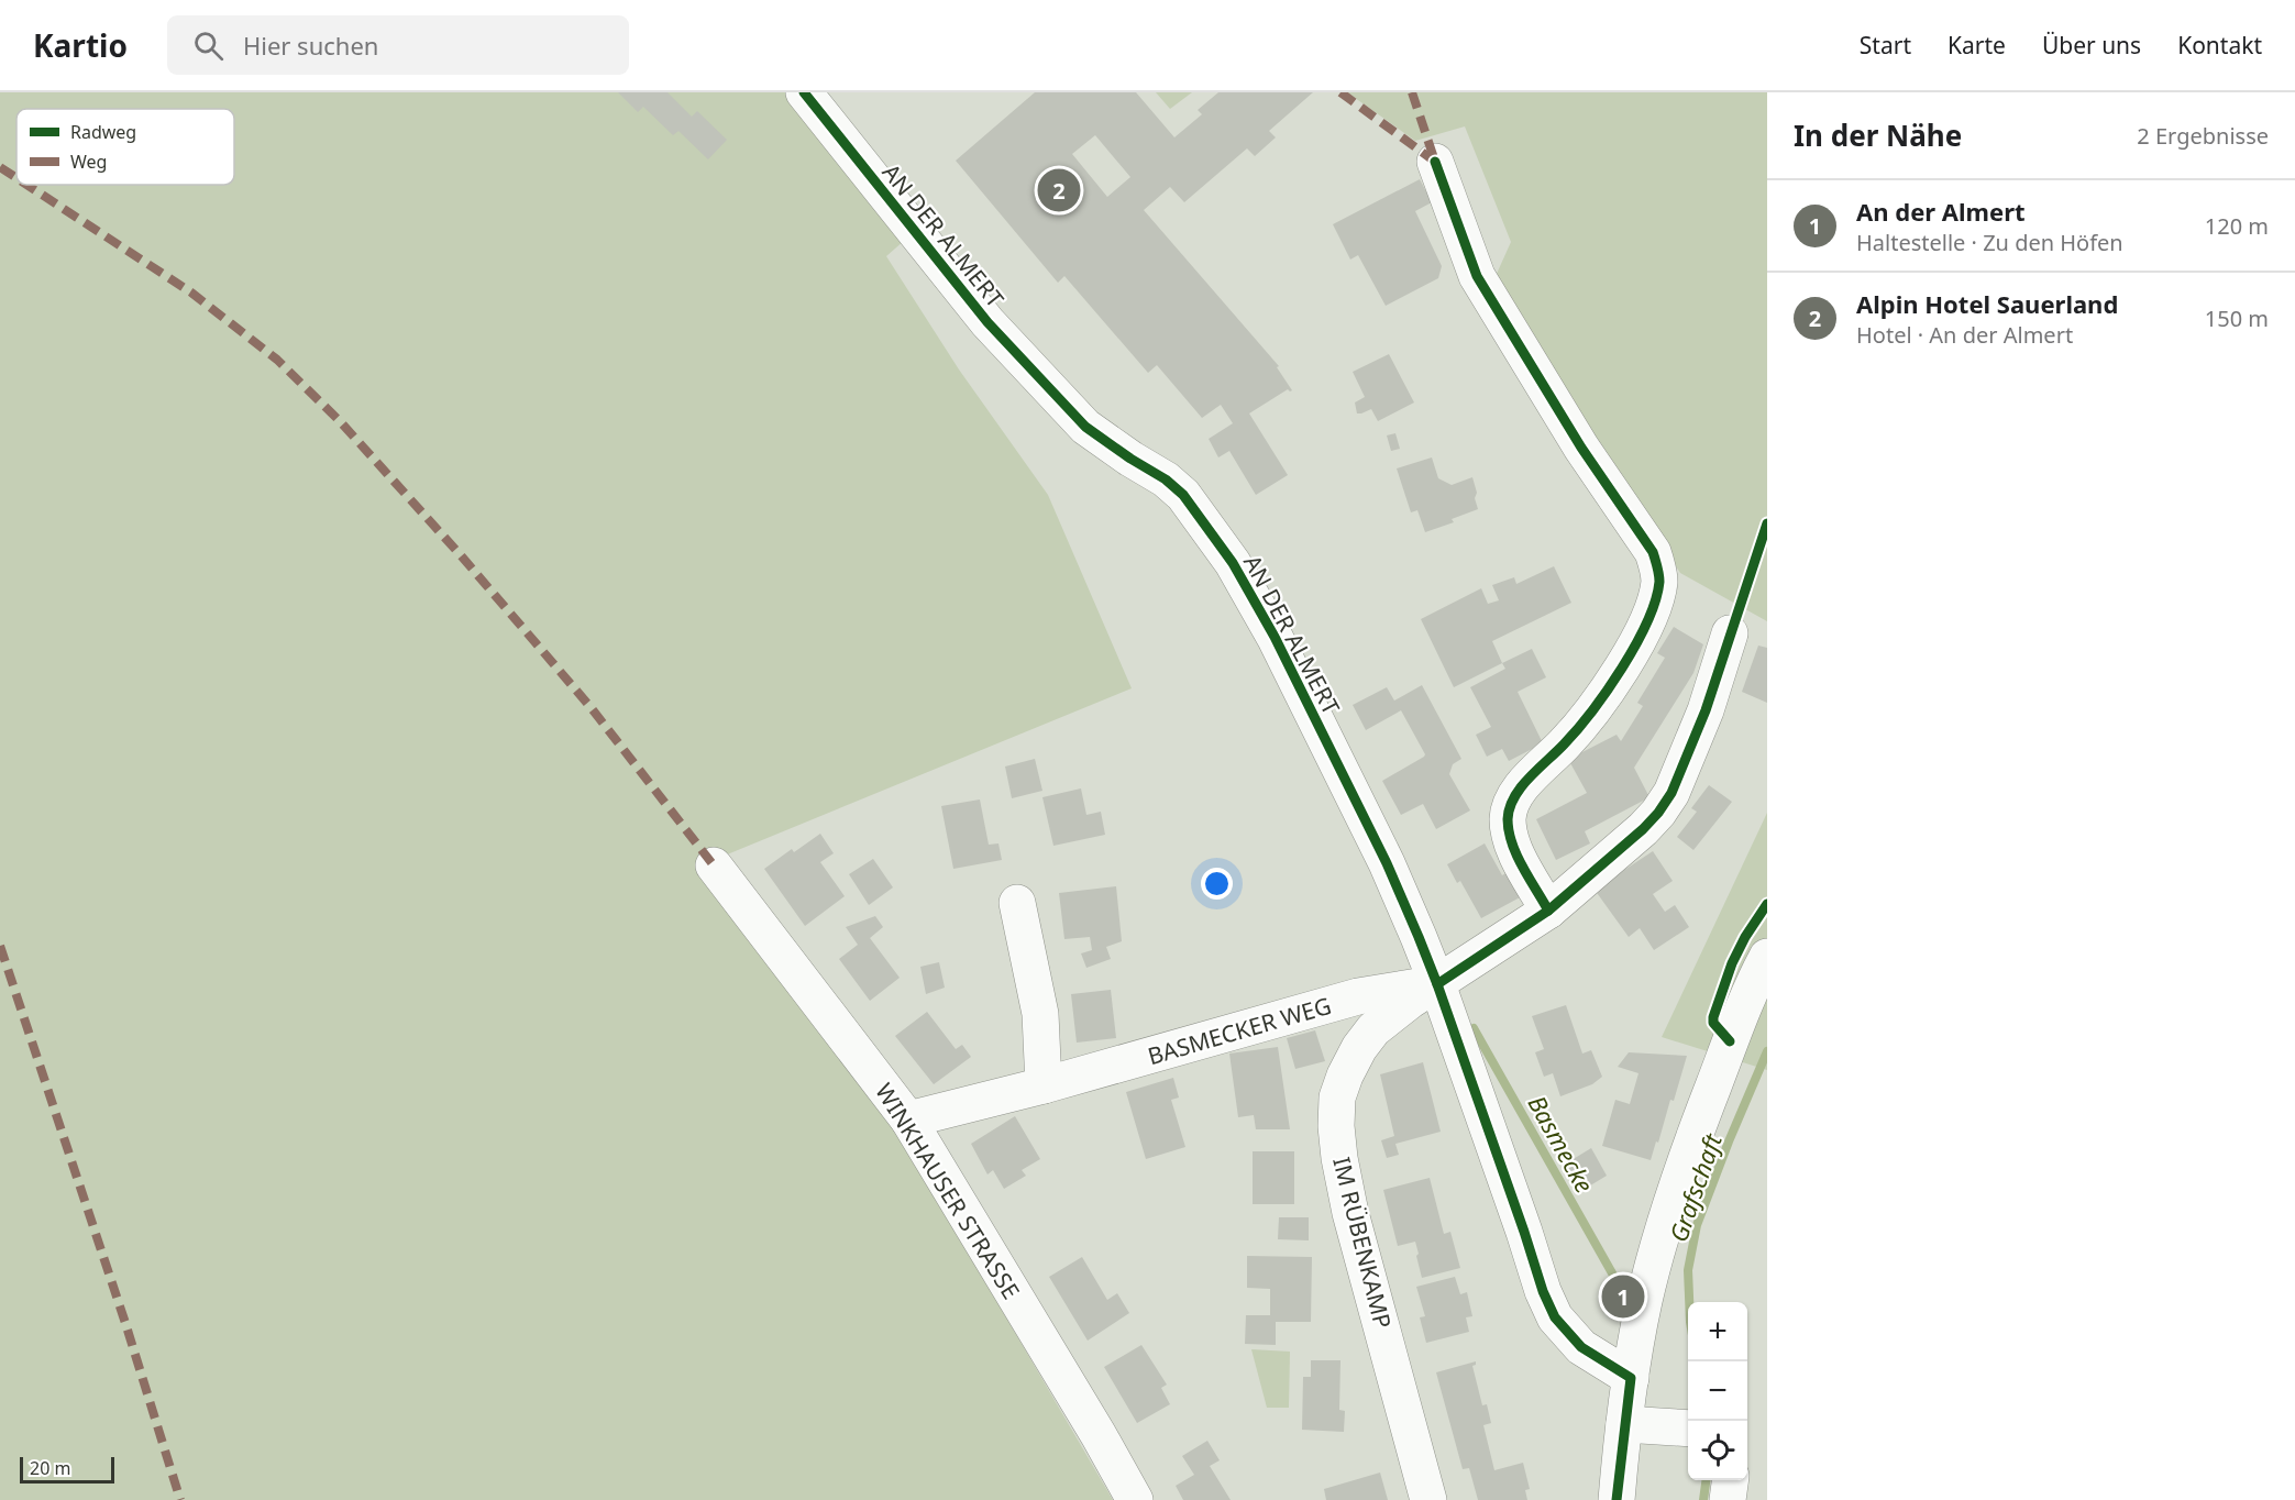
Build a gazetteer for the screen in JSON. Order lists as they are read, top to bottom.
{
  "streets": {
    "street": [
      "AN DER ALMERT",
      "BASMECKER WEG",
      "WINKHAUSER STRASSE",
      "IM RÜBENKAMP"
    ]
  },
  "crossings": [
    ["AN DER ALMERT", "BASMECKER WEG"],
    ["AN DER ALMERT", "IM RÜBENKAMP"],
    ["BASMECKER WEG", "WINKHAUSER STRASSE"],
    ["BASMECKER WEG", "IM RÜBENKAMP"]
  ],
  "water": ["Basmecke", "Grafschaft"],
  "legend": ["Radweg", "Weg"],
  "scale_bar": "20 m",
  "page": {
    "header": "Kartio",
    "search": "Hier suchen",
    "nav": [
      "Start",
      "Karte",
      "Über uns",
      "Kontakt"
    ],
    "heading": ["In der Nähe", "2 Ergebnisse"],
    "pins": ["2", "1"],
    "list": [
      {
        "mark": "1",
        "name": "An der Almert",
        "note": "Haltestelle · Zu den Höfen",
        "value": "120 m"
      },
      {
        "mark": "2",
        "name": "Alpin Hotel Sauerland",
        "note": "Hotel · An der Almert",
        "value": "150 m"
      }
    ],
    "map_buttons": ["+", "−"],
    "scale": "20 m"
  }
}
